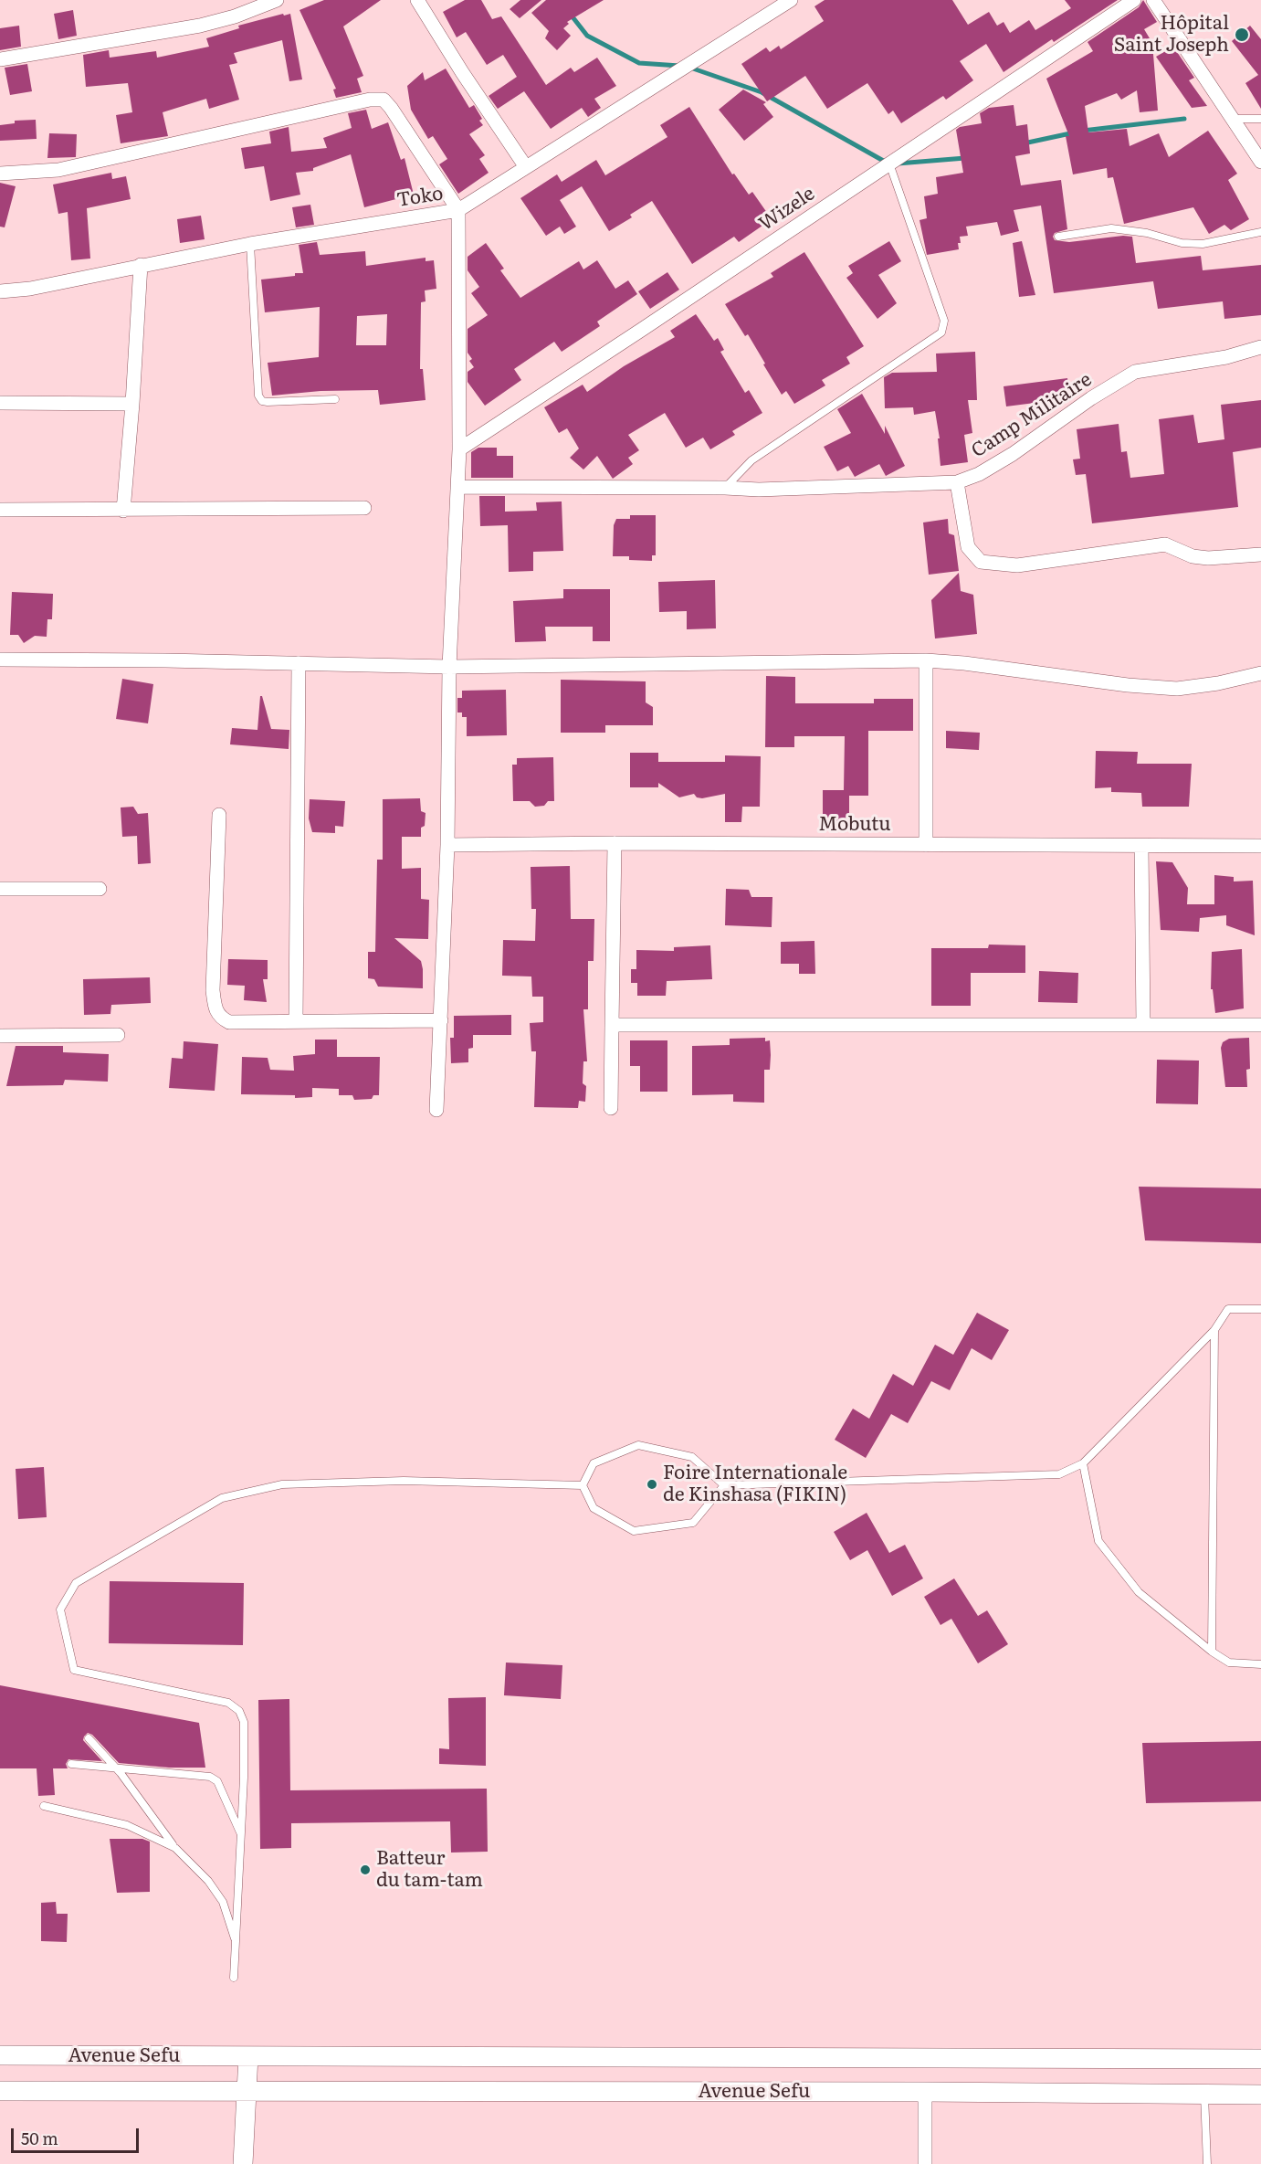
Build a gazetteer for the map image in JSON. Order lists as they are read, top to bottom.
{
  "streets": {
    "main road": ["Avenue Sefu"],
    "street": [
      "Toko",
      "Wizele",
      "Camp Militaire",
      "Mobutu"
    ]
  },
  "places": ["Hôpital Saint Joseph", "Foire Internationale de Kinshasa (FIKIN)", "Batteur du tam-tam"],
  "scale_bar": "50 m"
}
